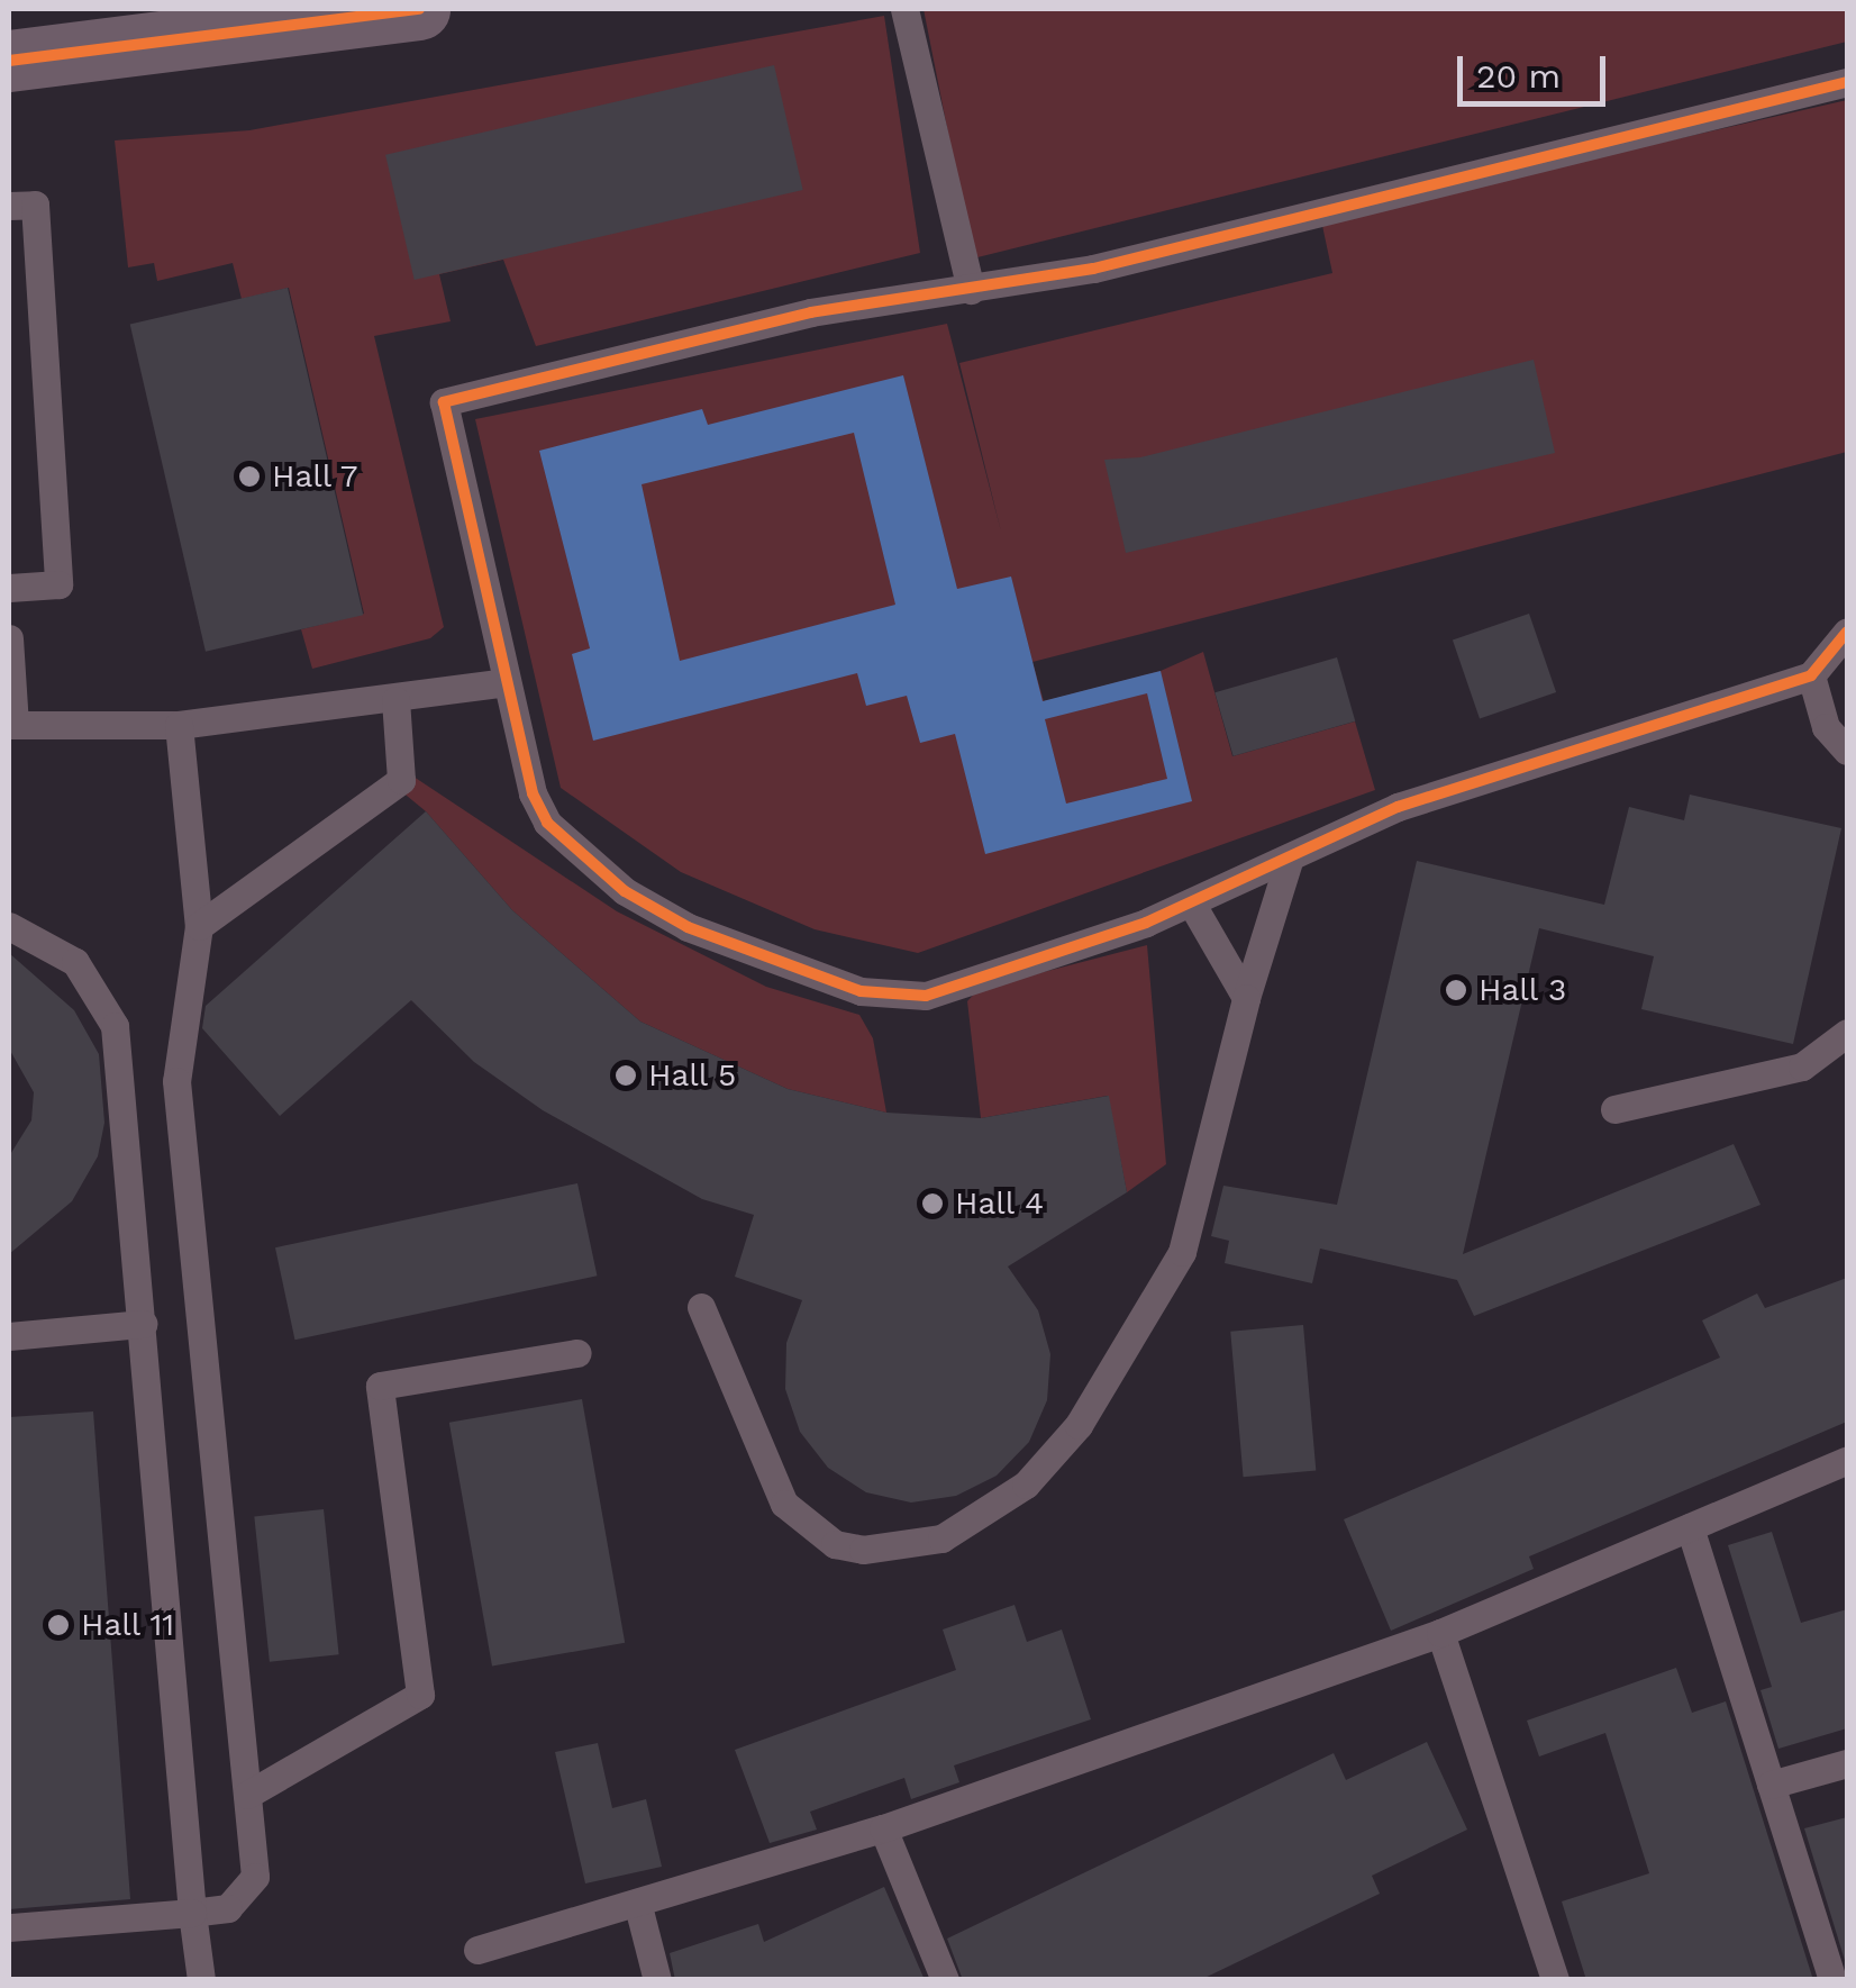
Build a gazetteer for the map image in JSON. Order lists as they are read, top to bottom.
{
  "places": [
    "Hall 7",
    "Hall 3",
    "Hall 5",
    "Hall 4",
    "Hall 11"
  ],
  "scale_bar": "20 m"
}
